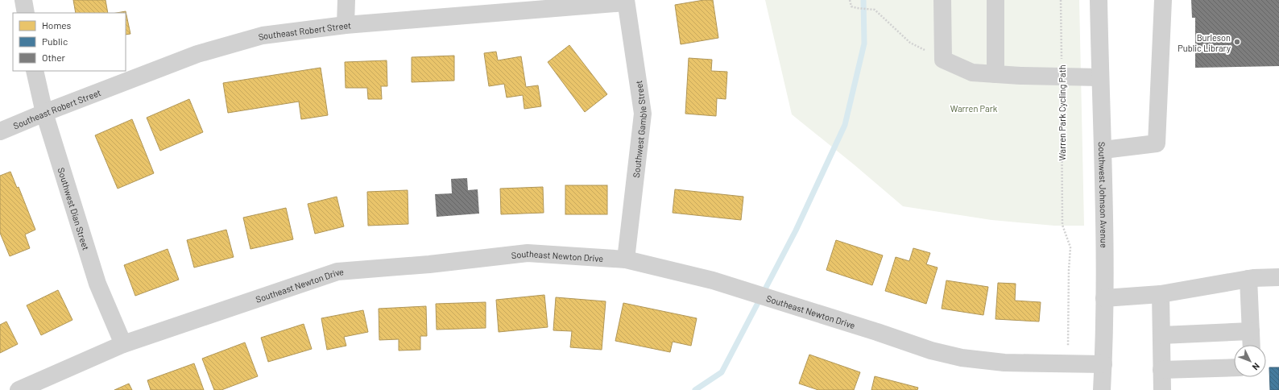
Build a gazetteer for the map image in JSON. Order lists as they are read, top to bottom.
{
  "streets": {
    "street": [
      "Southeast Robert Street",
      "Southwest Gamble Street",
      "Southwest Johnson Avenue",
      "Southwest Dian Street",
      "Southeast Newton Drive"
    ],
    "path": ["Warren Park Cycling Path"]
  },
  "crossings": [
    ["Southeast Robert Street", "Southwest Gamble Street"],
    ["Southeast Robert Street", "Southwest Dian Street"],
    ["Warren Park Cycling Path", "Southeast Newton Drive"],
    ["Southwest Gamble Street", "Southeast Newton Drive"],
    ["Southwest Johnson Avenue", "Southeast Newton Drive"],
    ["Southwest Dian Street", "Southeast Newton Drive"]
  ],
  "parks": ["Warren Park"],
  "places": ["Burleson Public Library"],
  "legend": ["Homes", "Public", "Other"],
  "north": "bottom right"
}
